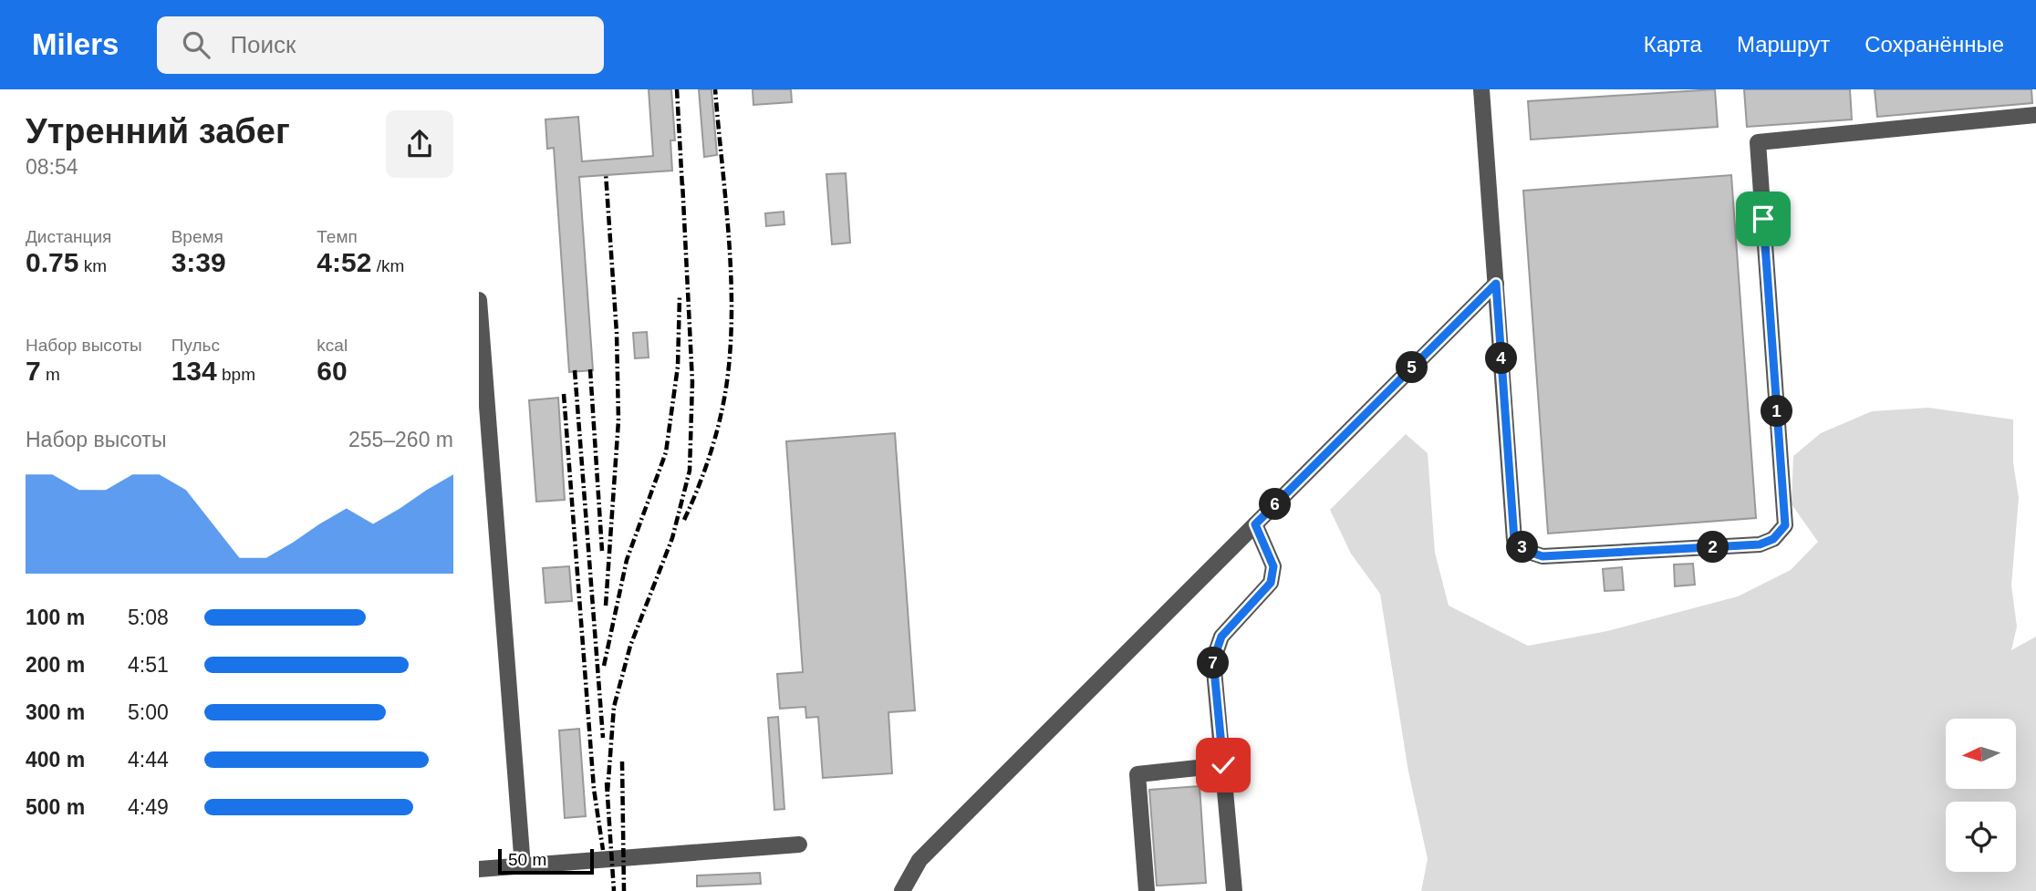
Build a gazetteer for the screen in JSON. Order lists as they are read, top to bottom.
{
  "scale_bar": "50 m",
  "north": "left",
  "page": {
    "header": "Milers",
    "search": "Поиск",
    "nav": ["Карта", "Маршрут", "Сохранённые"],
    "heading": ["Утренний забег", "08:54"],
    "stats": [
      ["Дистанция", "0.75 km"],
      ["Время", "3:39"],
      ["Темп", "4:52 /km"],
      ["Набор высоты", "7 m"],
      ["Пульс", "134 bpm"],
      ["kcal", "60"]
    ],
    "pins": [
      "4",
      "5",
      "1",
      "6",
      "2",
      "3",
      "7"
    ],
    "chart": ["Набор высоты", "255–260 m"],
    "list": [
      {
        "name": "100 m",
        "note": "5:08"
      },
      {
        "name": "200 m",
        "note": "4:51"
      },
      {
        "name": "300 m",
        "note": "5:00"
      },
      {
        "name": "400 m",
        "note": "4:44"
      },
      {
        "name": "500 m",
        "note": "4:49"
      }
    ],
    "scale": "50 m"
  }
}
